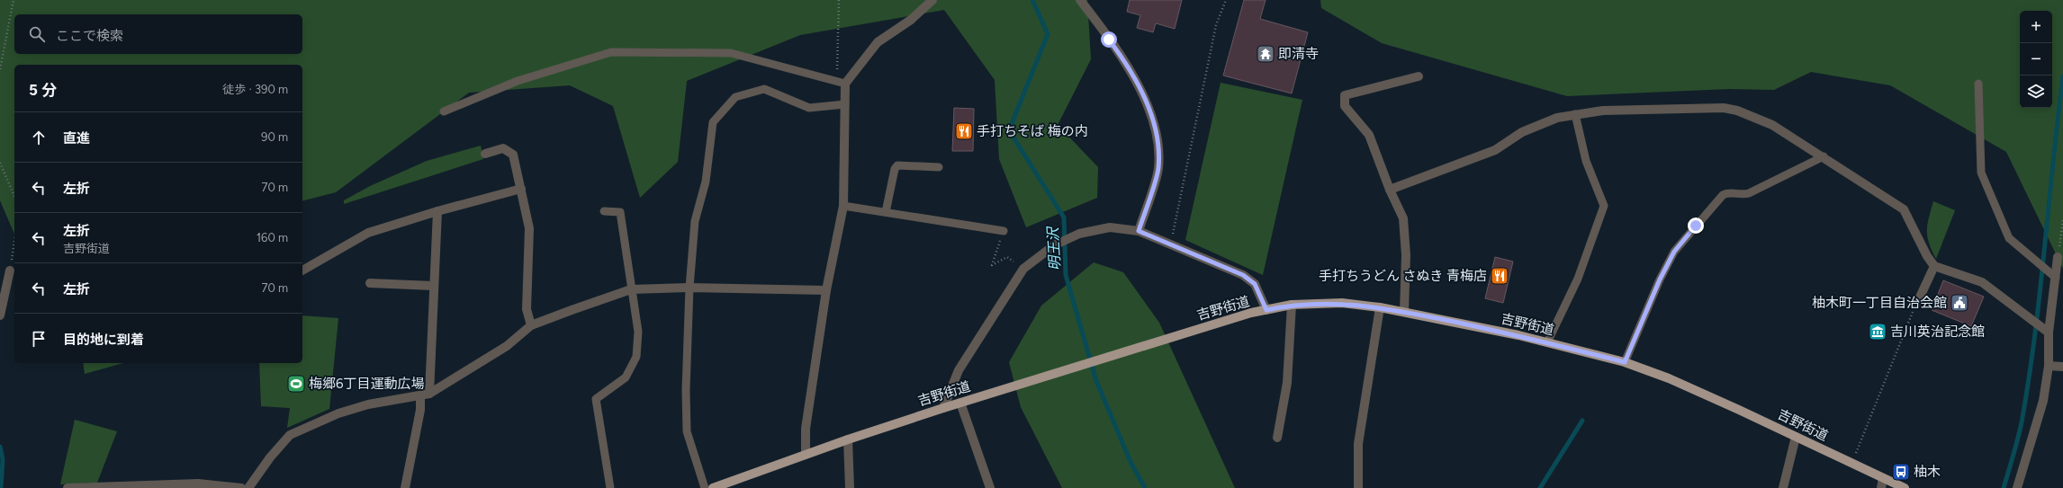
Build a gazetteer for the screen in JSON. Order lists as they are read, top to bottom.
{
  "streets": {
    "main road": ["吉野街道"]
  },
  "water": ["明王沢"],
  "places": {
    "temple": ["即清寺"],
    "restaurant": ["手打ちそば 梅の内", "手打ちうどん さぬき 青梅店"],
    "public building": ["柚木町一丁目自治会館"],
    "museum": ["吉川英治記念館"],
    "sports": ["梅郷6丁目運動広場"],
    "bus stop": ["柚木"]
  },
  "page": {
    "map_buttons": ["+", "−"],
    "search": "ここで検索",
    "heading": ["5 分", "徒歩 · 390 m"],
    "list": [
      ["直進", "90 m"],
      ["左折", "70 m"],
      ["左折", "吉野街道", "160 m"],
      ["左折", "70 m"],
      "目的地に到着"
    ]
  }
}
